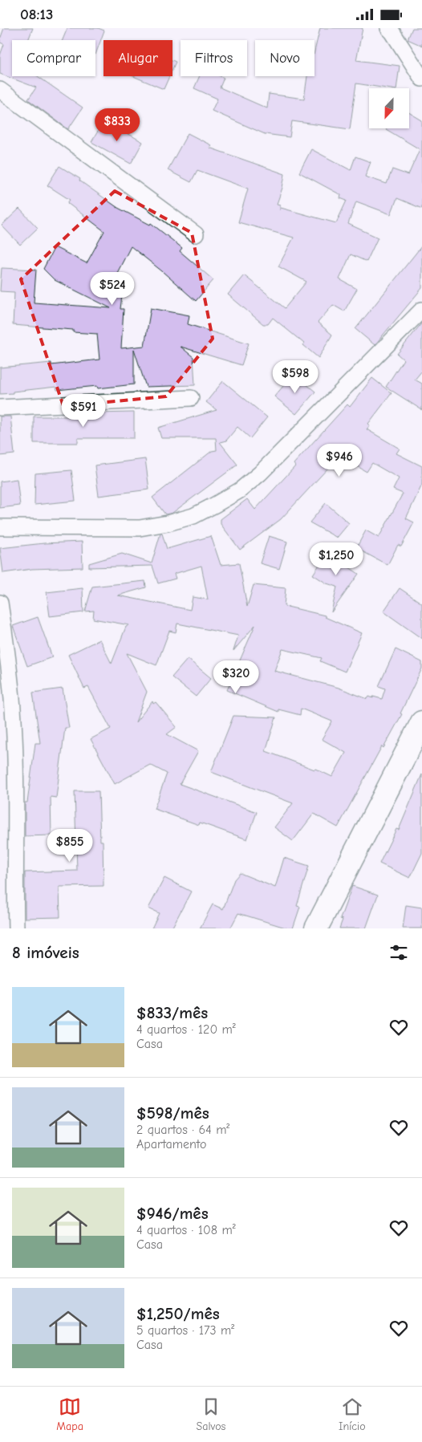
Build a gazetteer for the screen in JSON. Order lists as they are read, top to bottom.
{
  "north": "bottom",
  "page": {
    "status": "08:13",
    "chip": [
      "Comprar",
      "Alugar",
      "Filtros",
      "Novo"
    ],
    "price": [
      "$833",
      "$524",
      "$598",
      "$591",
      "$946",
      "$1,250",
      "$320",
      "$855"
    ],
    "heading": "8 imóveis",
    "list": [
      {
        "name": "$833/mês",
        "note": "4 quartos · 120 m² · Casa"
      },
      {
        "name": "$598/mês",
        "note": "2 quartos · 64 m² · Apartamento"
      },
      {
        "name": "$946/mês",
        "note": "4 quartos · 108 m² · Casa"
      },
      {
        "name": "$1,250/mês",
        "note": "5 quartos · 173 m² · Casa"
      }
    ],
    "tabs": ["Mapa", "Salvos", "Início"]
  }
}
